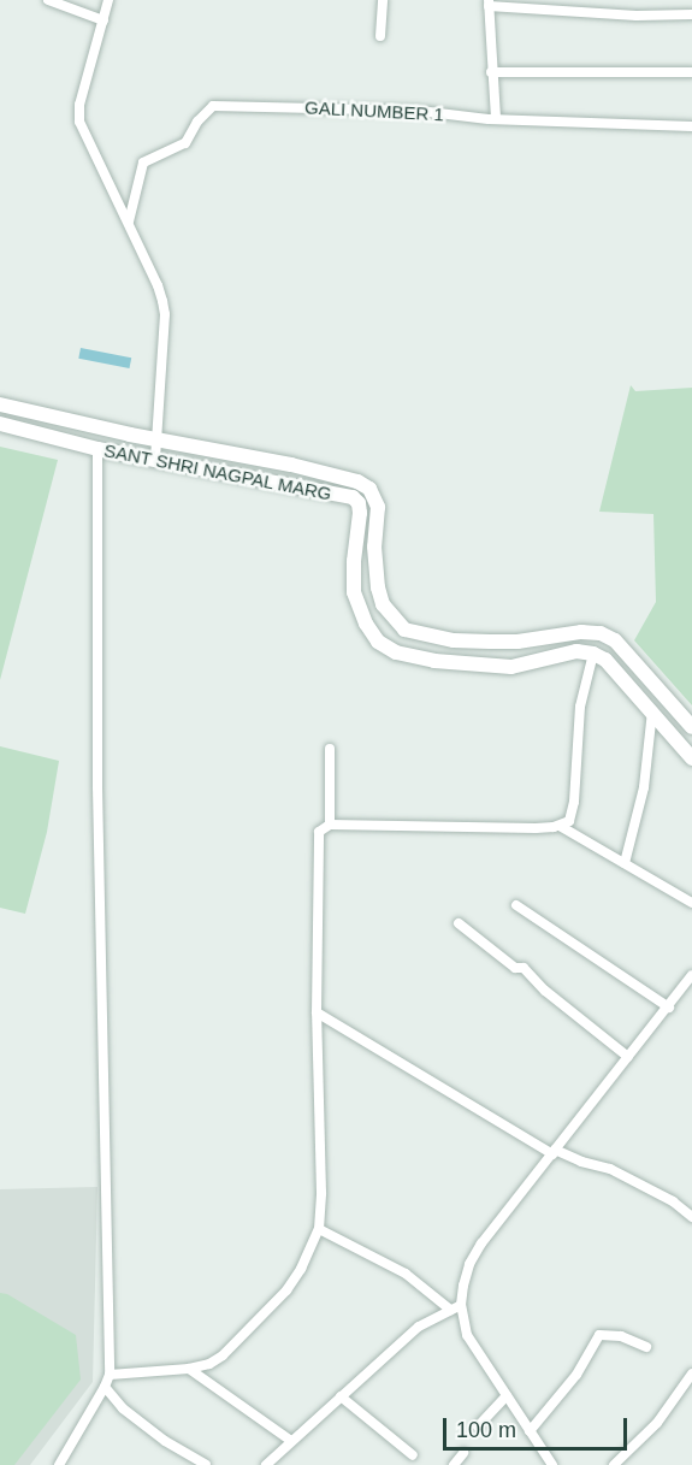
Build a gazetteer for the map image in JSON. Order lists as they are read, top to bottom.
{
  "streets": {
    "main road": ["SANT SHRI NAGPAL MARG"],
    "street": ["GALI NUMBER 1"]
  },
  "scale_bar": "100 m"
}
